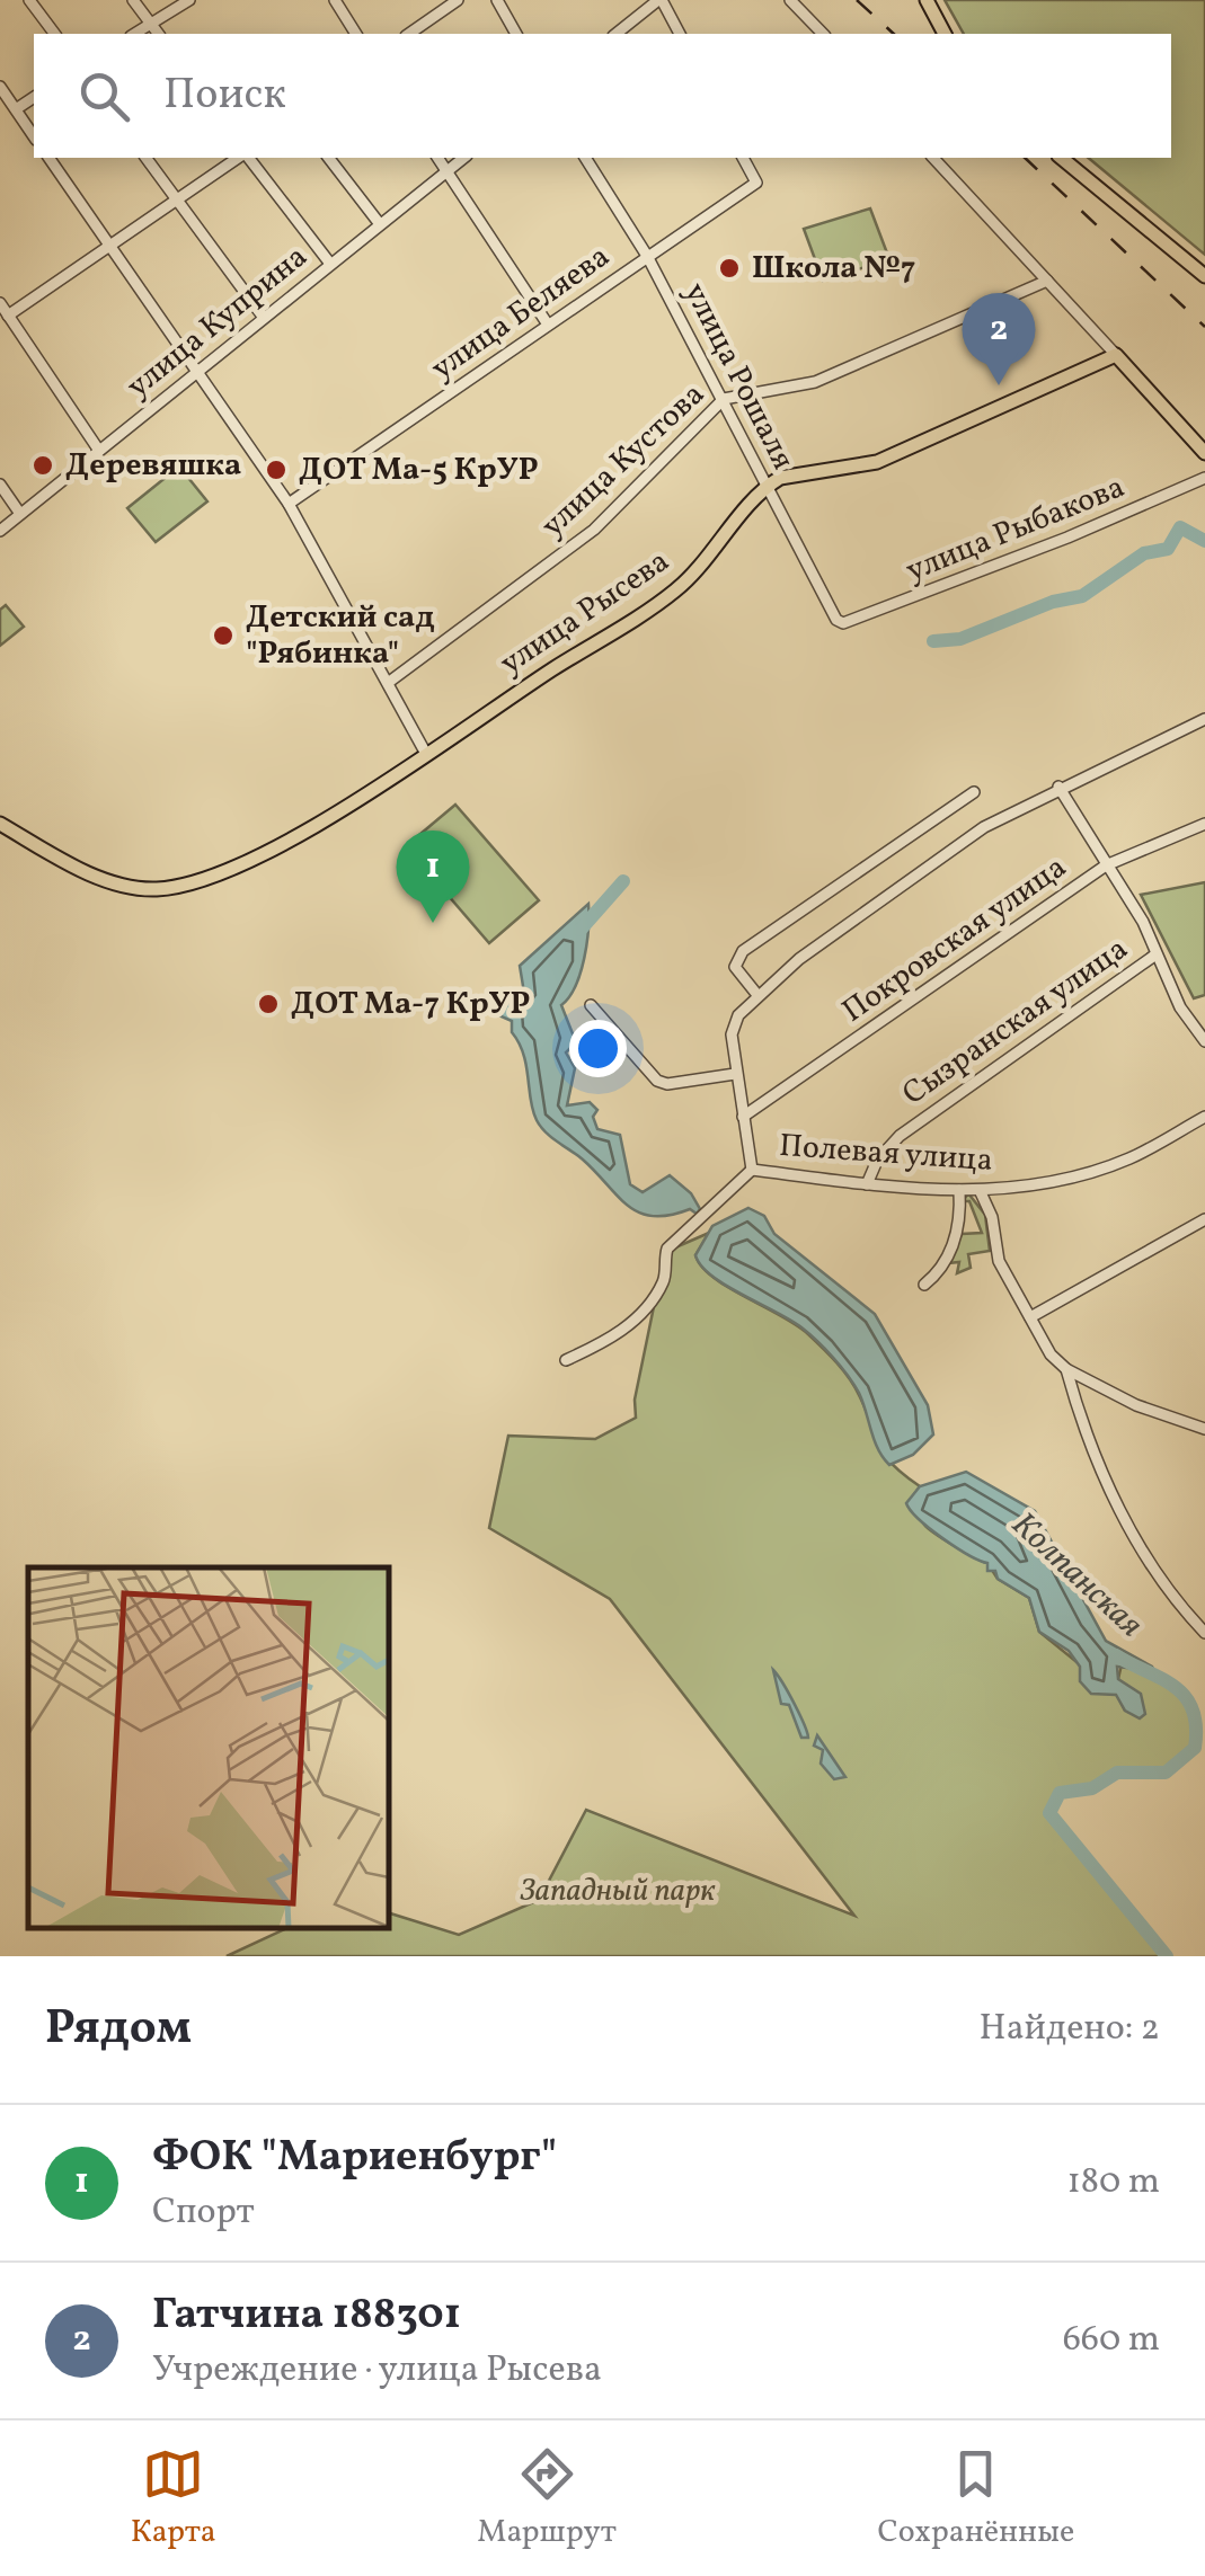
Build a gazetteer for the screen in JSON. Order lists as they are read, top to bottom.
{
  "streets": {
    "main road": ["улица Рысева"],
    "street": [
      "улица Беляева",
      "улица Куприна",
      "улица Рошаля",
      "улица Кустова",
      "улица Рыбакова",
      "Покровская улица",
      "Сызранская улица",
      "Полевая улица"
    ]
  },
  "crossings": [
    ["улица Беляева", "улица Рошаля"],
    ["улица Рошаля", "улица Кустова"],
    ["улица Рошаля", "улица Рыбакова"],
    ["улица Рошаля", "улица Рысева"],
    ["Сызранская улица", "Полевая улица"]
  ],
  "water": ["Колпанская"],
  "parks": ["Западный парк"],
  "places": [
    "Школа №7",
    "Деревяшка",
    "ДОТ Ма-5 КрУР",
    "Детский сад \"Рябинка\"",
    "ДОТ Ма-7 КрУР"
  ],
  "page": {
    "search": "Поиск",
    "pins": ["2", "1"],
    "heading": ["Рядом", "Найдено: 2"],
    "list": [
      {
        "mark": "1",
        "name": "ФОК \"Мариенбург\"",
        "note": "Спорт",
        "value": "180 m"
      },
      {
        "mark": "2",
        "name": "Гатчина 188301",
        "note": "Учреждение · улица Рысева",
        "value": "660 m"
      }
    ],
    "nav": ["Карта", "Маршрут", "Сохранённые"]
  }
}
